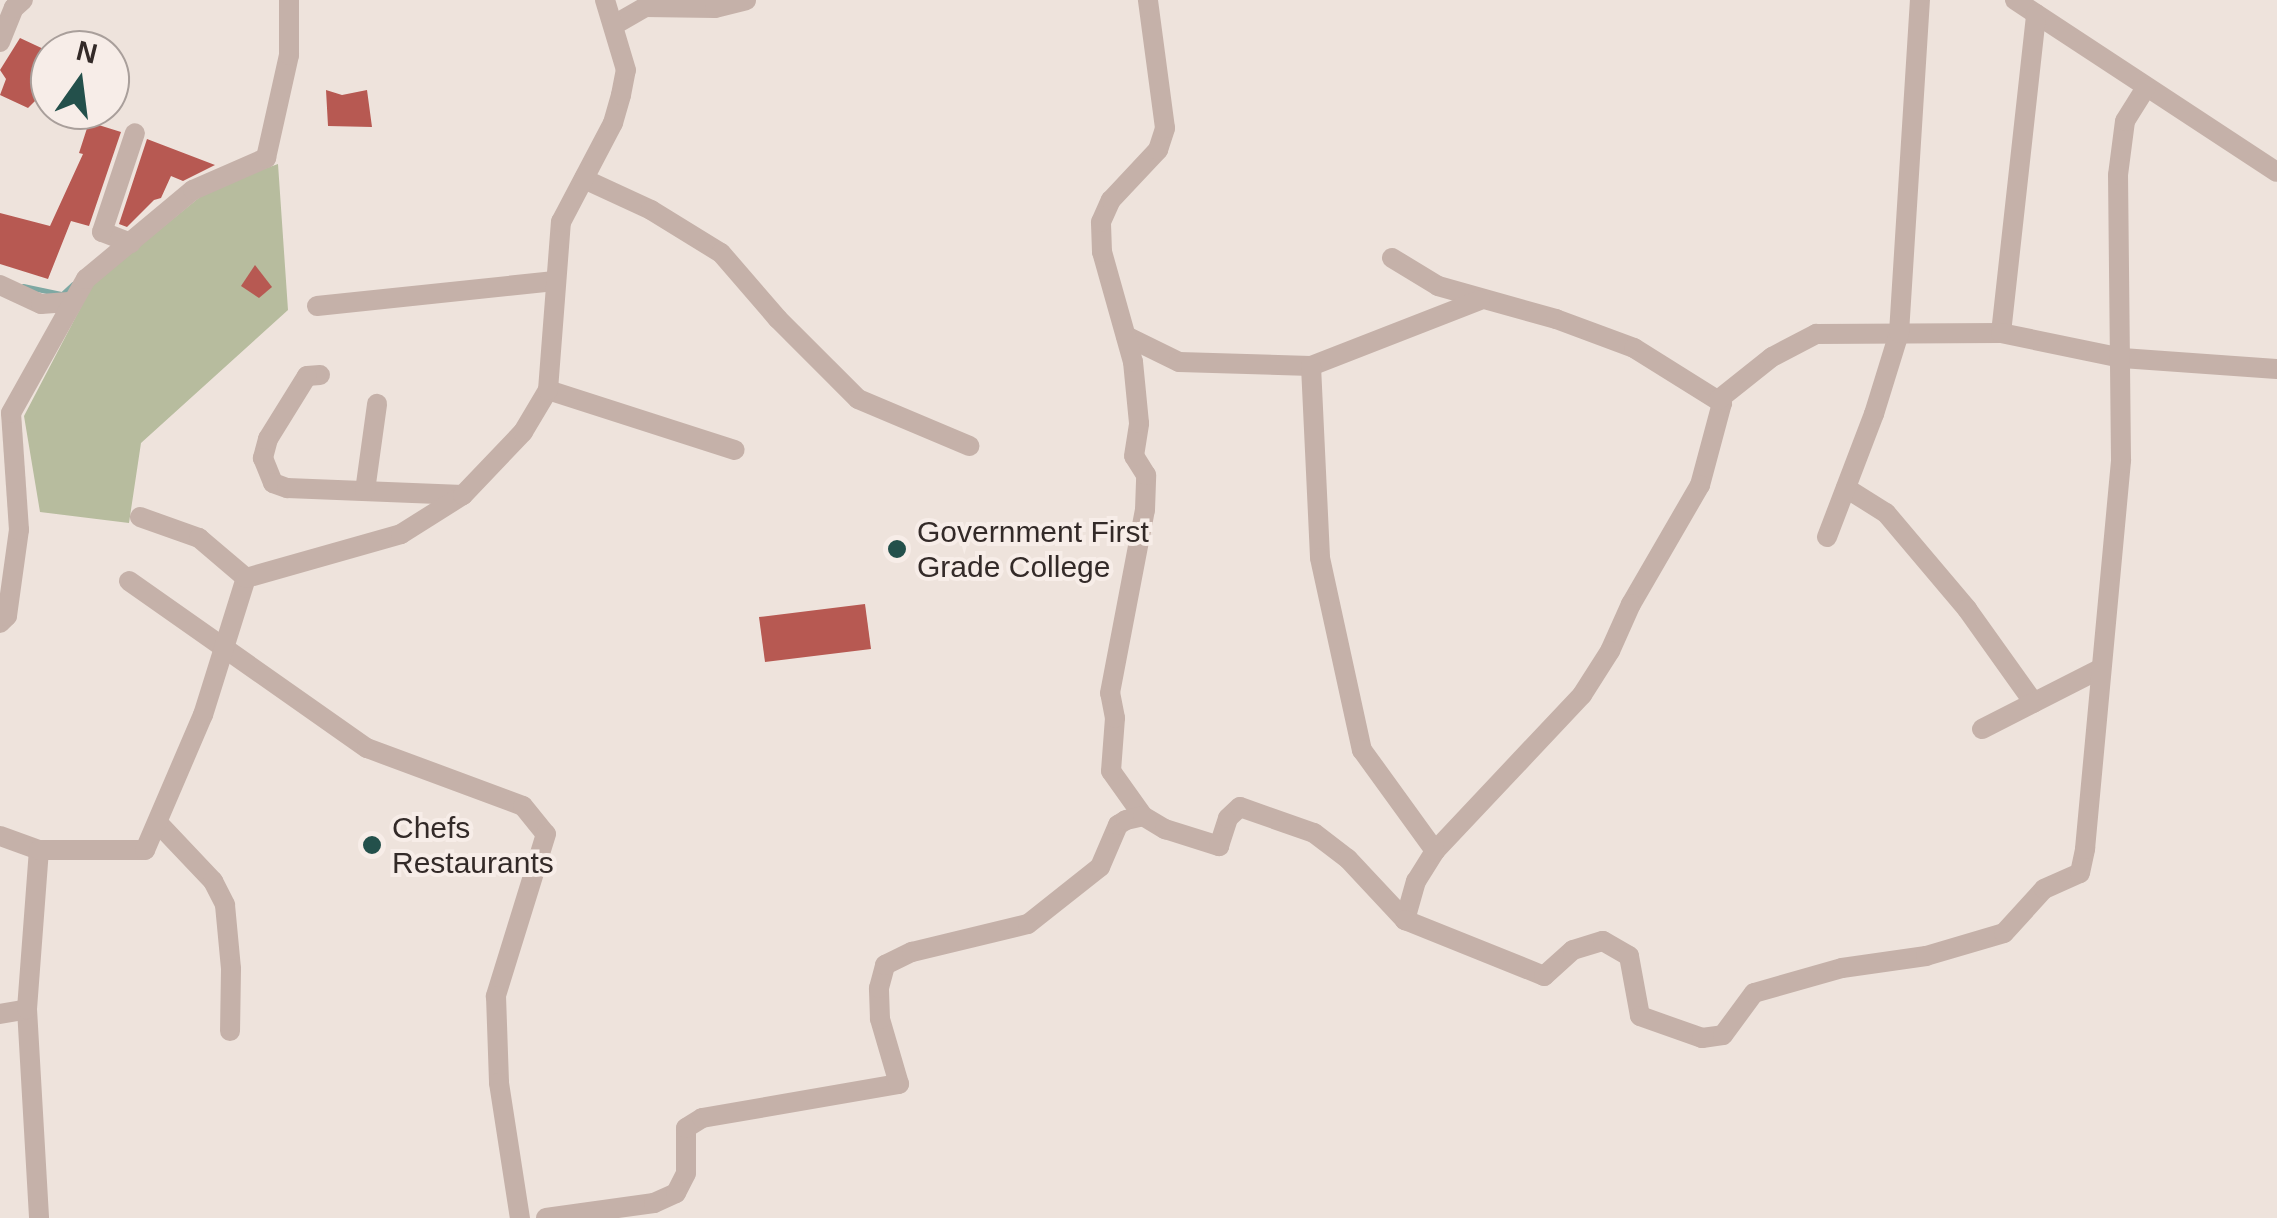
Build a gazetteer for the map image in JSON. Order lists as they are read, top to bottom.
{
  "places": ["Government First Grade College", "Chefs Restaurants"],
  "north": "top"
}
